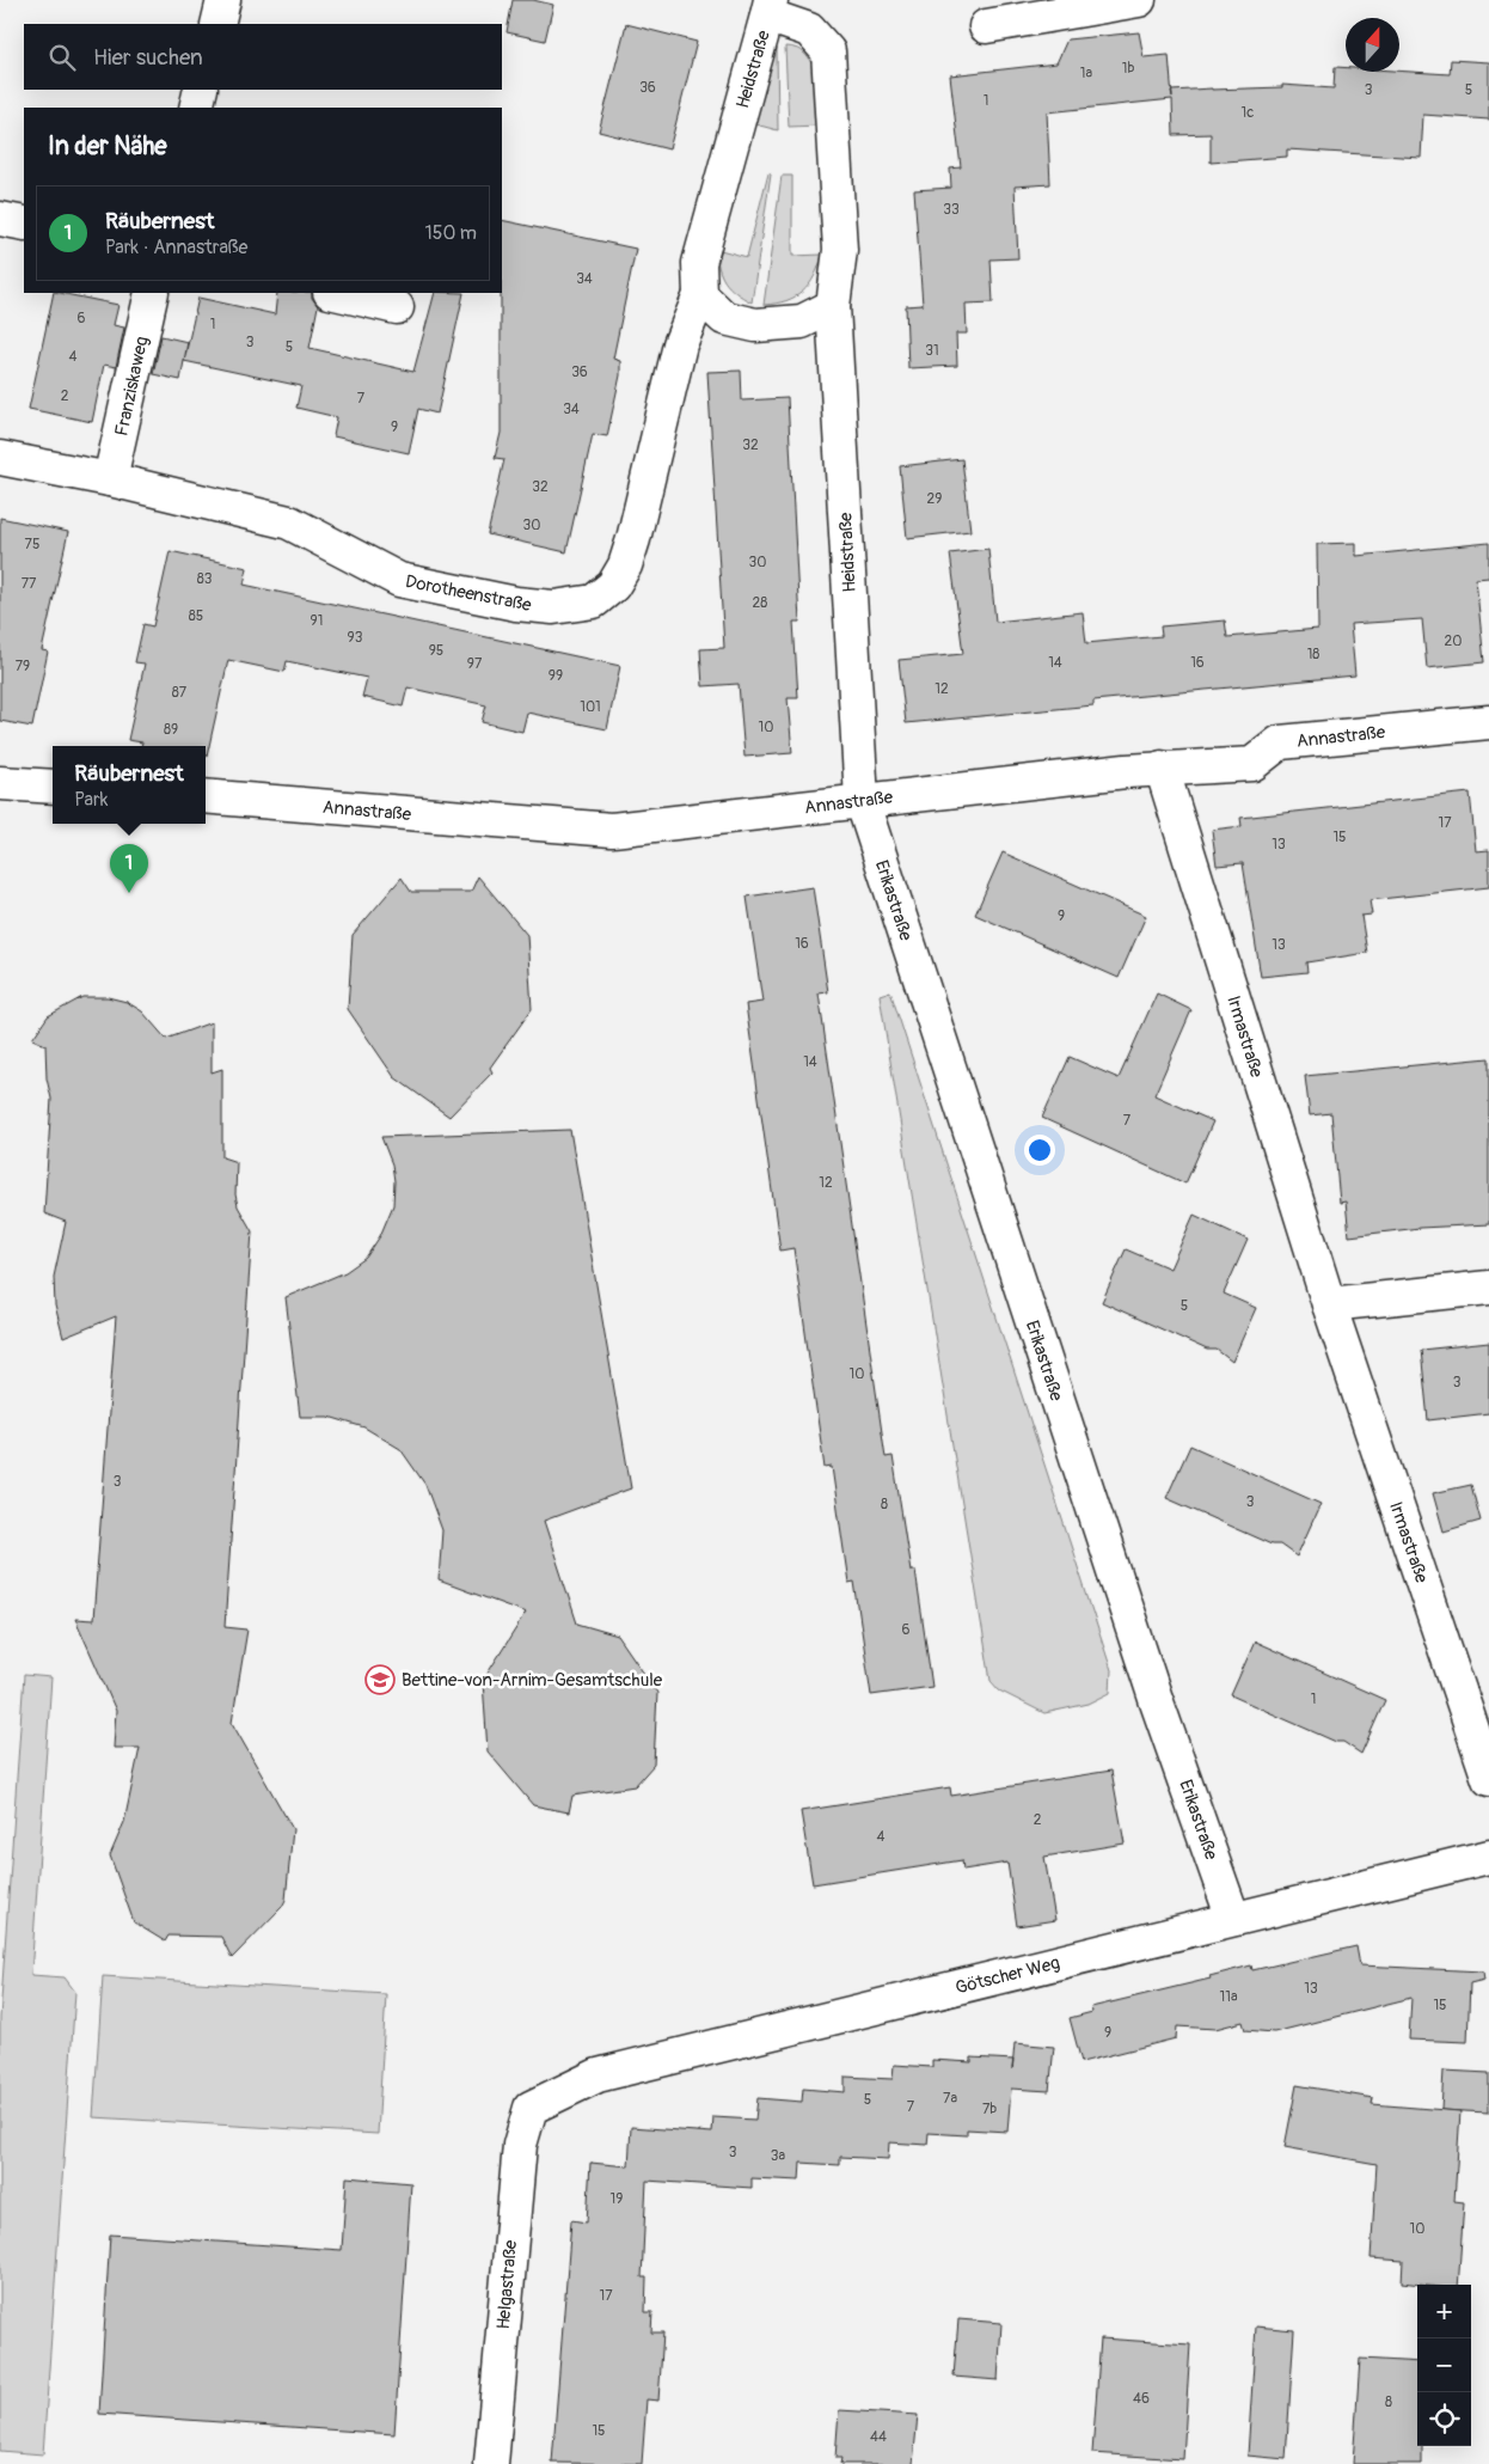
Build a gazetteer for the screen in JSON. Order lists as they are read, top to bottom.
{
  "streets": {
    "street": [
      "Heidstraße",
      "Franziskaweg",
      "Dorotheenstraße",
      "Annastraße",
      "Erikastraße",
      "Irmastraße",
      "Götscher Weg",
      "Helgastraße"
    ]
  },
  "crossings": [
    ["Heidstraße", "Dorotheenstraße"],
    ["Heidstraße", "Annastraße"],
    ["Heidstraße", "Erikastraße"],
    ["Franziskaweg", "Dorotheenstraße"],
    ["Annastraße", "Erikastraße"],
    ["Annastraße", "Irmastraße"],
    ["Erikastraße", "Götscher Weg"],
    ["Götscher Weg", "Helgastraße"]
  ],
  "places": {
    "school or university": ["Bettine-von-Arnim-Gesamtschule"]
  },
  "house_numbers": [
    "1b",
    "1a",
    "36",
    "3",
    "5",
    "1",
    "1c",
    "33",
    "34",
    "6",
    "1",
    "3",
    "5",
    "31",
    "4",
    "36",
    "2",
    "7",
    "34",
    "9",
    "32",
    "32",
    "29",
    "30",
    "75",
    "30",
    "83",
    "77",
    "28",
    "85",
    "91",
    "93",
    "20",
    "95",
    "18",
    "14",
    "16",
    "97",
    "79",
    "99",
    "12",
    "87",
    "101",
    "10",
    "89",
    "17",
    "15",
    "13",
    "9",
    "16",
    "13",
    "14",
    "7",
    "12",
    "5",
    "10",
    "3",
    "3",
    "3",
    "8",
    "6",
    "1",
    "2",
    "4",
    "13",
    "11a",
    "15",
    "9",
    "7a",
    "5",
    "7",
    "7b",
    "3",
    "3a",
    "19",
    "10",
    "17",
    "46",
    "8",
    "15",
    "44"
  ],
  "north": "top",
  "page": {
    "search": "Hier suchen",
    "heading": "In der Nähe",
    "list": [
      {
        "mark": "1",
        "name": "Räubernest",
        "note": "Park · Annastraße",
        "value": "150 m"
      }
    ],
    "popup": ["Räubernest", "Park"],
    "pins": "1",
    "map_buttons": ["+", "−"]
  }
}
